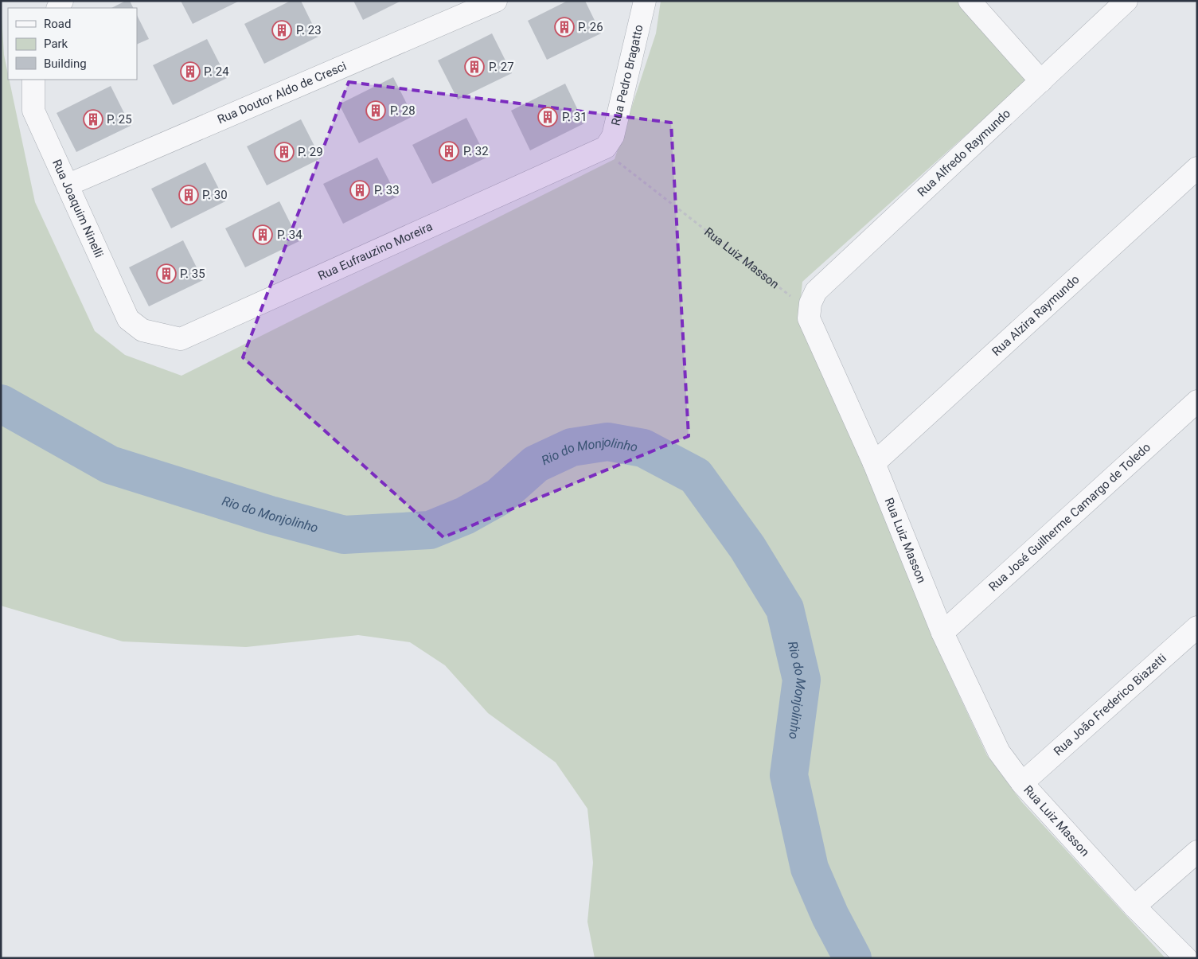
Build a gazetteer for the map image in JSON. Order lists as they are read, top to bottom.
{
  "streets": {
    "street": [
      "Rua Pedro Bragatto",
      "Rua Doutor Aldo de Cresci",
      "Rua Alfredo Raymundo",
      "Rua Joaquim Ninelli",
      "Rua Eufrauzino Moreira",
      "Rua Luiz Masson",
      "Rua Alzira Raymundo",
      "Rua José Guilherme Camargo de Toledo",
      "Rua João Frederico Biazetti"
    ]
  },
  "crossings": [
    ["Rua Pedro Bragatto", "Rua Eufrauzino Moreira"],
    ["Rua Pedro Bragatto", "Rua Luiz Masson"],
    ["Rua Doutor Aldo de Cresci", "Rua Joaquim Ninelli"],
    ["Rua Alfredo Raymundo", "Rua Luiz Masson"],
    ["Rua Joaquim Ninelli", "Rua Eufrauzino Moreira"],
    ["Rua Eufrauzino Moreira", "Rua Luiz Masson"],
    ["Rua Luiz Masson", "Rua Alzira Raymundo"],
    ["Rua Luiz Masson", "Rua José Guilherme Camargo de Toledo"],
    ["Rua Luiz Masson", "Rua João Frederico Biazetti"]
  ],
  "water": ["Rio do Monjolinho"],
  "places": {
    "building": [
      "P. 26",
      "P. 23",
      "P. 27",
      "P. 24",
      "P. 28",
      "P. 31",
      "P. 25",
      "P. 32",
      "P. 29",
      "P. 33",
      "P. 30",
      "P. 34",
      "P. 35"
    ]
  },
  "legend": ["Road", "Park", "Building"]
}
